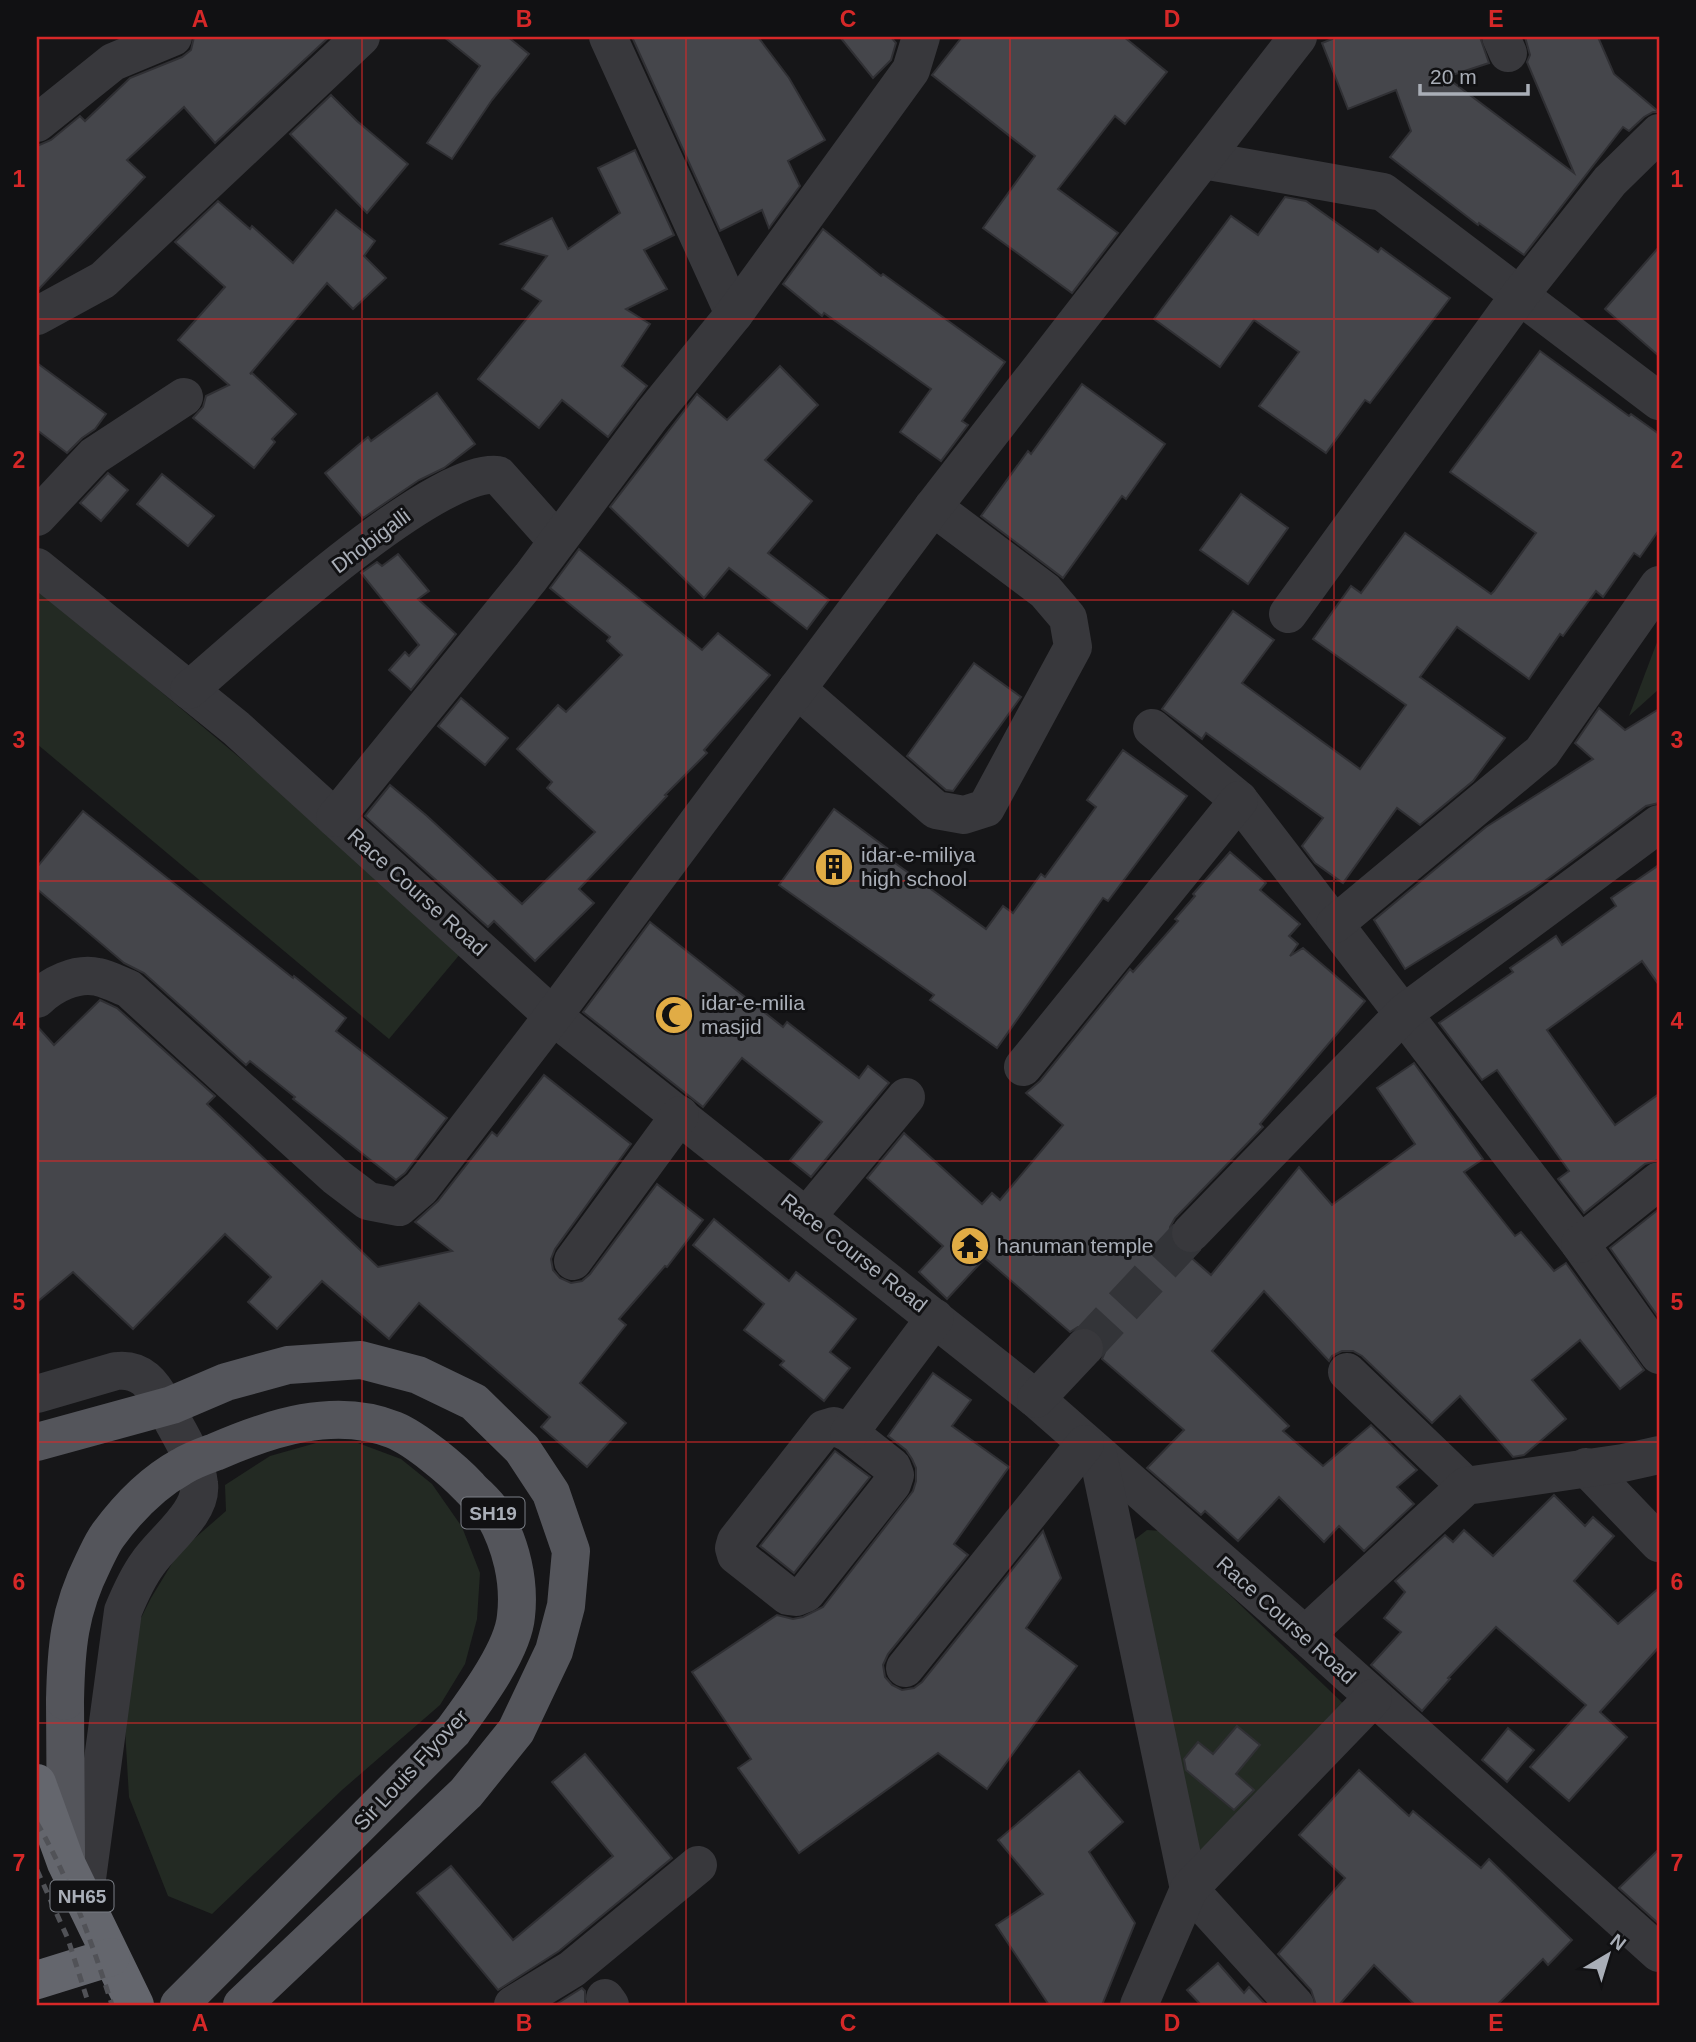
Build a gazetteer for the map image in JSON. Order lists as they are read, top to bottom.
{
  "streets": {
    "highway": ["NH65"],
    "main road": ["SH19", "Sir Louis Flyover"],
    "street": ["Dhobigalli", "Race Course Road"]
  },
  "crossings": [
    ["Dhobigalli", "Race Course Road"],
    ["Sir Louis Flyover", "NH65"]
  ],
  "places": {
    "building": ["idar-e-miliya high school"],
    "mosque": ["idar-e-milia masjid"],
    "temple": ["hanuman temple"]
  },
  "scale_bar": "20 m",
  "north": "top right",
  "grid": {
    "columns": [
      "A",
      "B",
      "C",
      "D",
      "E"
    ],
    "rows": [
      "1",
      "2",
      "3",
      "4",
      "5",
      "6",
      "7"
    ]
  }
}
